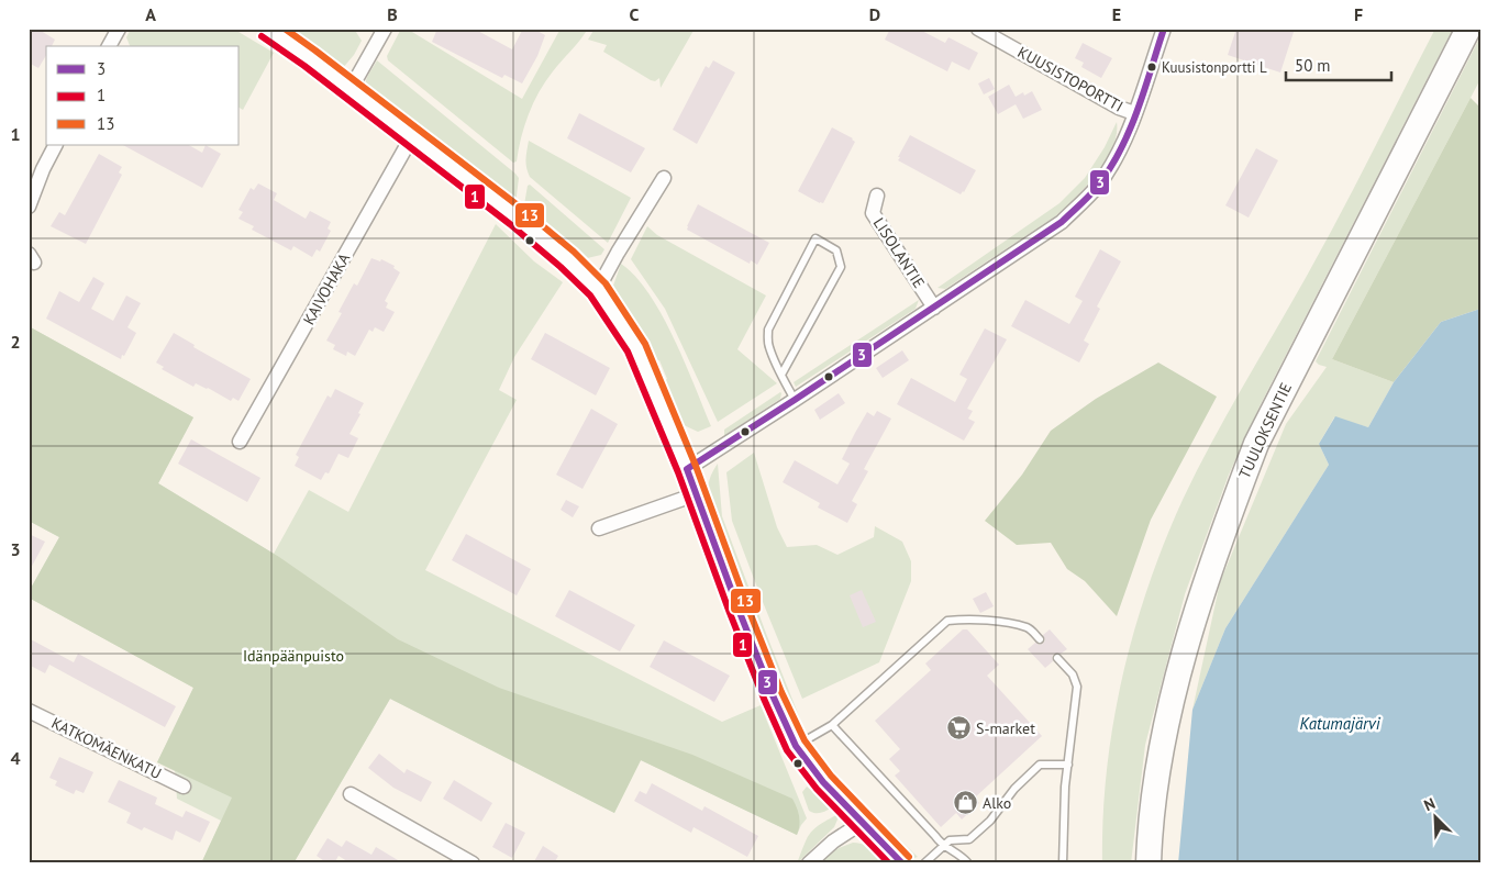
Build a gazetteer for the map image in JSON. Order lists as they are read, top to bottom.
{
  "streets": {
    "highway": ["TUULOKSENTIE"],
    "street": [
      "KUUSISTOPORTTI",
      "LISOLANTIE",
      "KAIVOHAKA",
      "KATKOMÄENKATU"
    ]
  },
  "water": ["Katumajärvi"],
  "parks": ["Idänpäänpuisto"],
  "places": {
    "other": ["Kuusistonportti L"],
    "supermarket": ["S-market"],
    "shop": ["Alko"]
  },
  "lines": ["transit line 3", "transit line 13", "transit line 1"],
  "legend": ["3", "1", "13"],
  "scale_bar": "50 m",
  "north": "top left",
  "grid": {
    "columns": [
      "A",
      "B",
      "C",
      "D",
      "E",
      "F"
    ],
    "rows": [
      "1",
      "2",
      "3",
      "4"
    ]
  }
}
